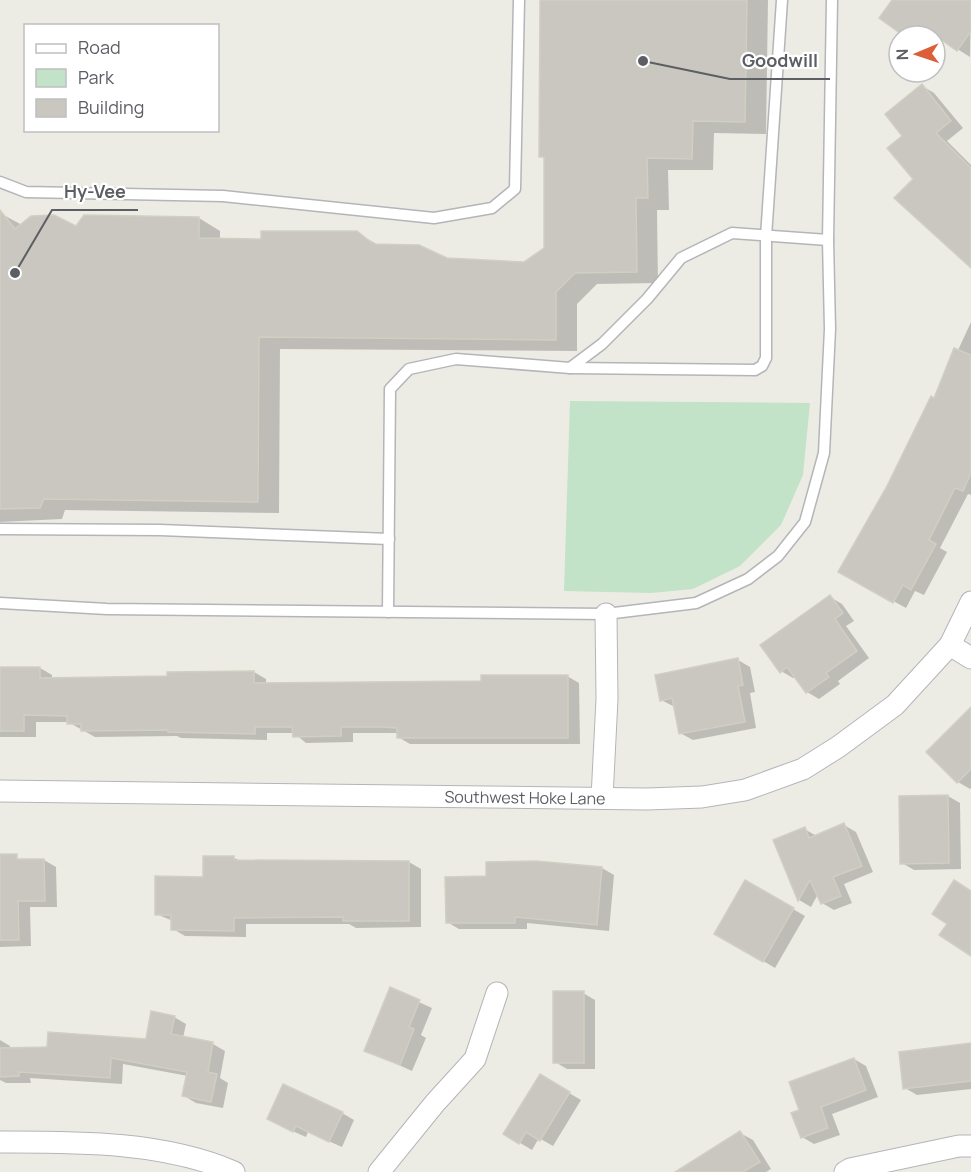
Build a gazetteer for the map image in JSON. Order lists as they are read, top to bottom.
{
  "streets": {
    "street": ["Southwest Hoke Lane"]
  },
  "places": ["Goodwill", "Hy-Vee"],
  "legend": ["Road", "Park", "Building"],
  "north": "left"
}
